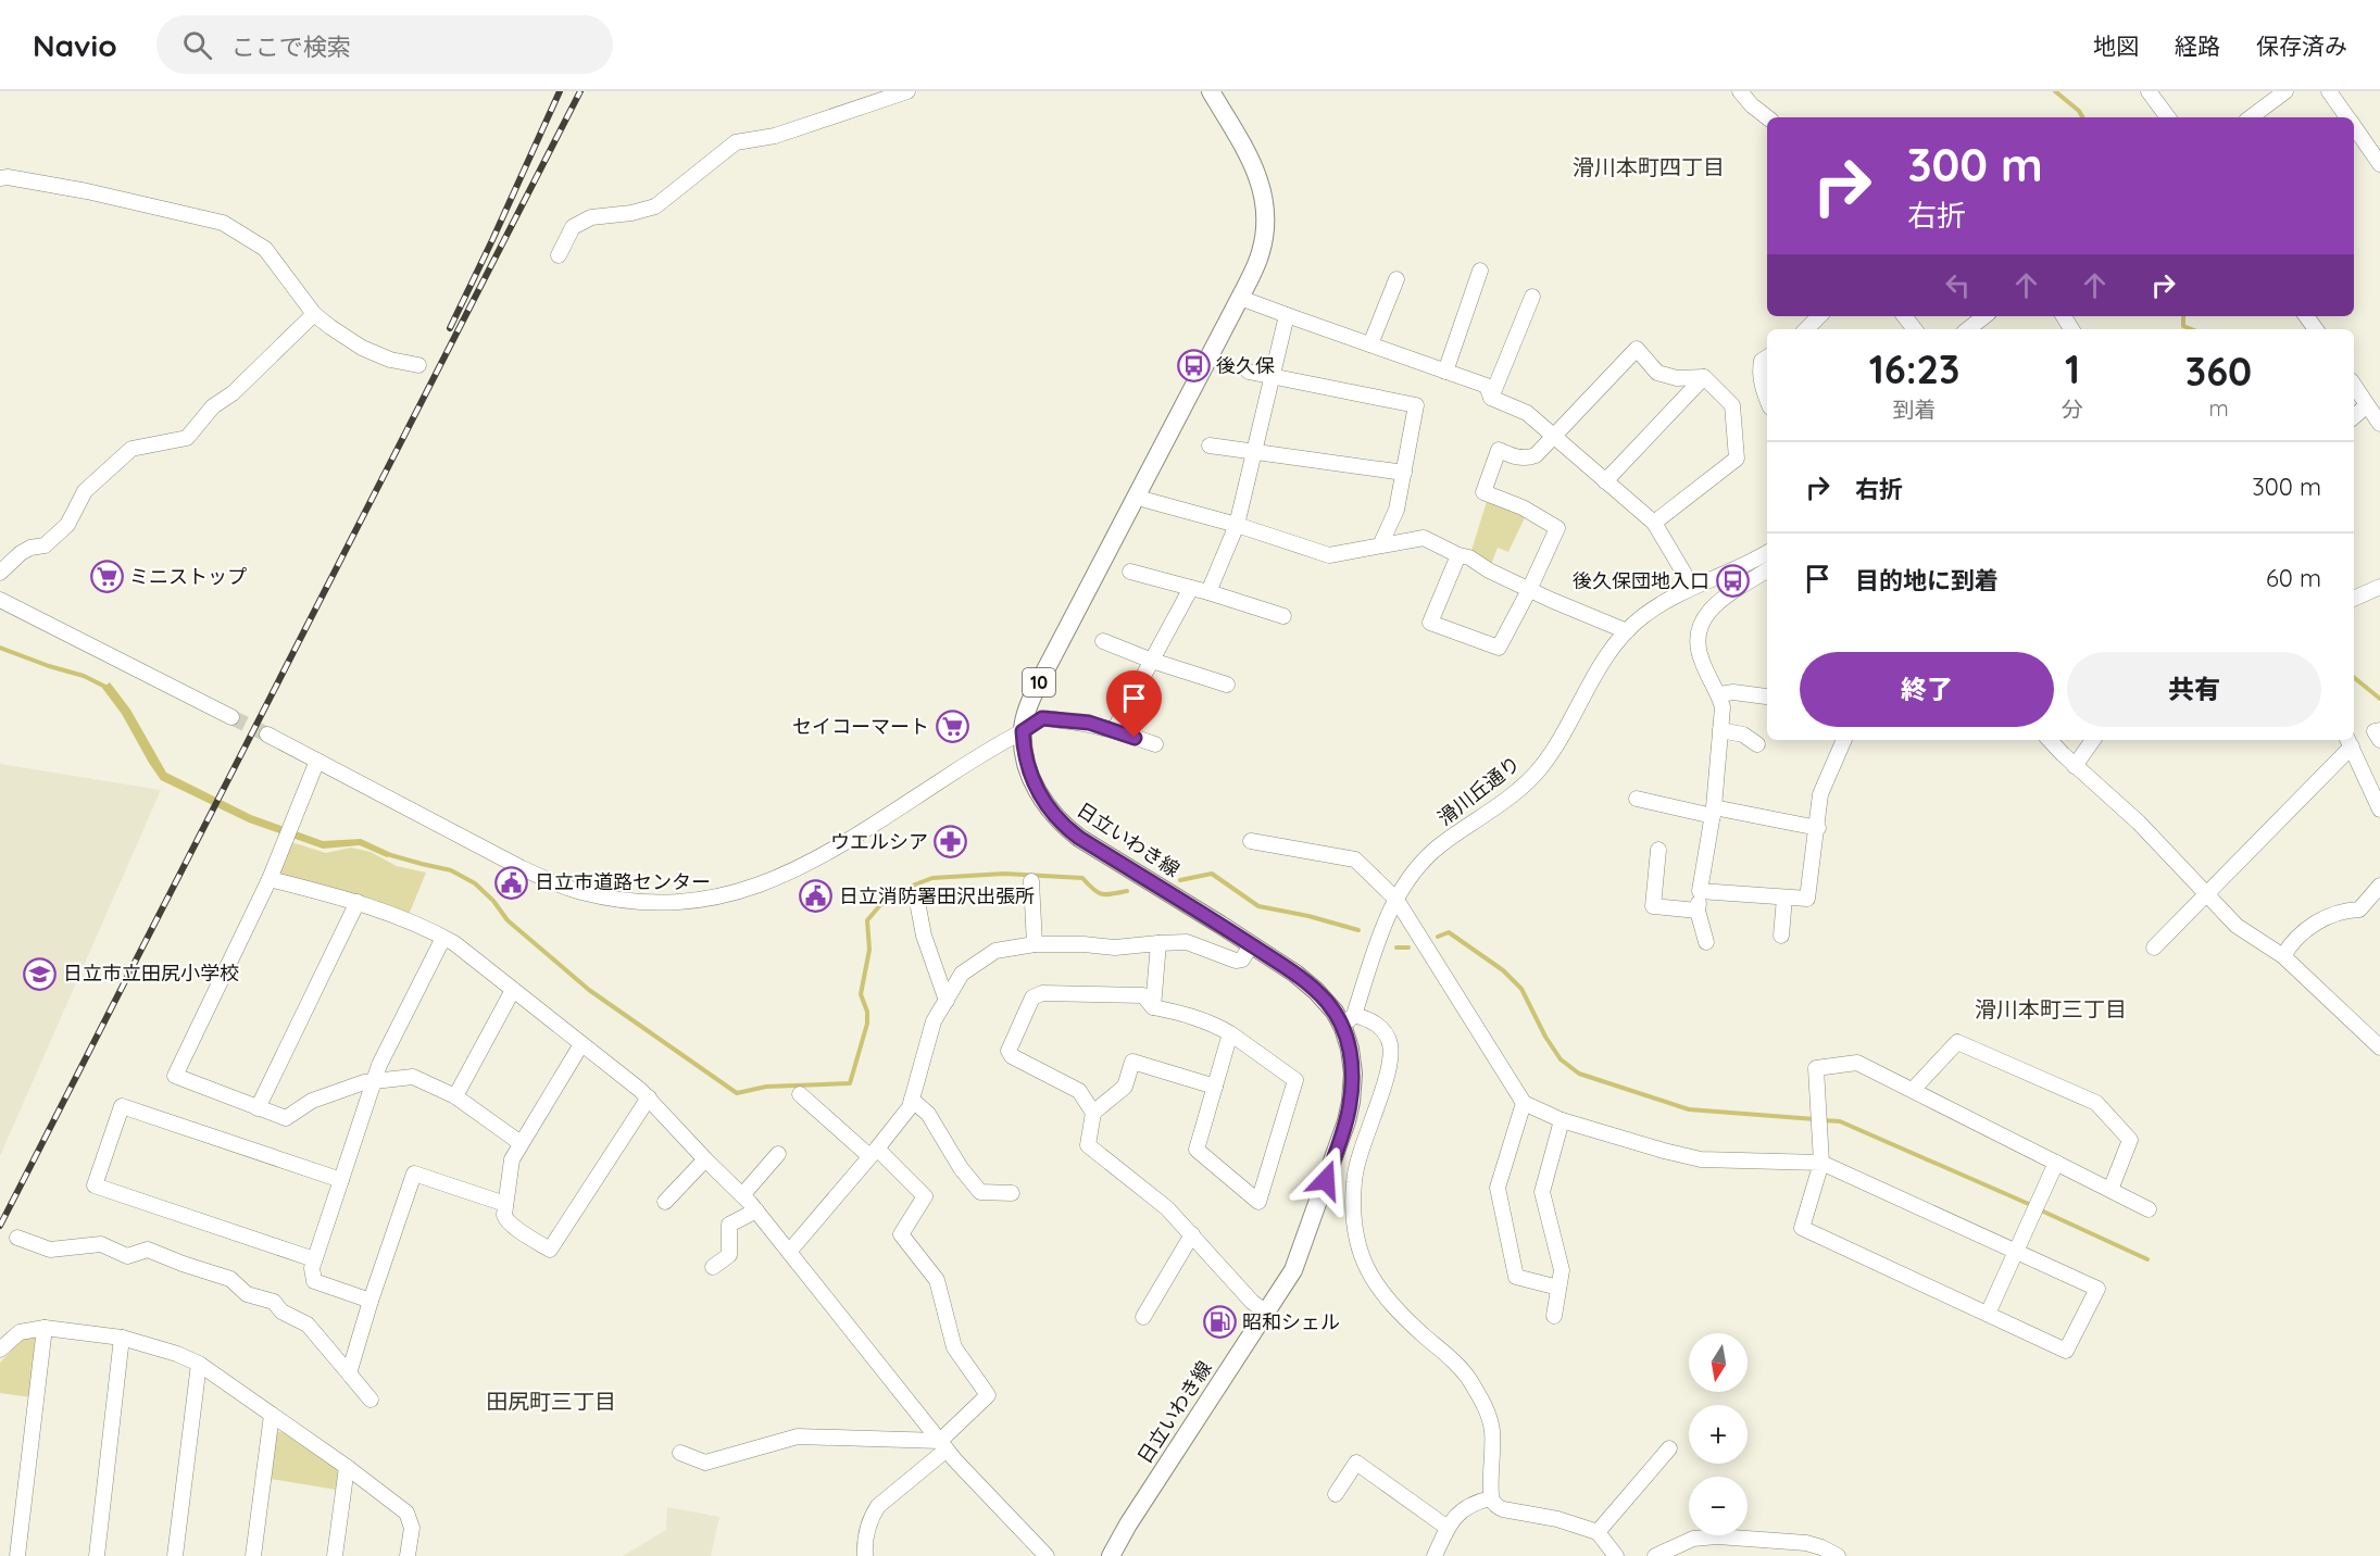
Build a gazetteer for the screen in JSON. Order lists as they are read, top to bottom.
{
  "streets": {
    "main road": ["10", "日立いわき線"],
    "street": ["滑川丘通り"]
  },
  "crossings": [
    ["滑川丘通り", "日立いわき線"]
  ],
  "districts": ["滑川本町四丁目", "滑川本町三丁目", "田尻町三丁目"],
  "places": {
    "bus stop": ["後久保", "後久保団地入口"],
    "supermarket": ["ミニストップ", "セイコーマート"],
    "pharmacy": ["ウエルシア"],
    "public building": ["日立市道路センター", "日立消防署田沢出張所"],
    "school or university": ["日立市立田尻小学校"],
    "fuel station": ["昭和シェル"]
  },
  "north": "bottom",
  "page": {
    "header": "Navio",
    "search": "ここで検索",
    "nav": ["地図", "経路", "保存済み"],
    "turn": ["300 m", "右折"],
    "eta": [
      "16:23",
      "到着",
      "1",
      "分",
      "360",
      "m"
    ],
    "list": [
      {
        "name": "右折",
        "value": "300 m"
      },
      {
        "name": "目的地に到着",
        "value": "60 m"
      }
    ],
    "buttons": ["終了", "共有"],
    "map_buttons": ["+", "−"]
  }
}
